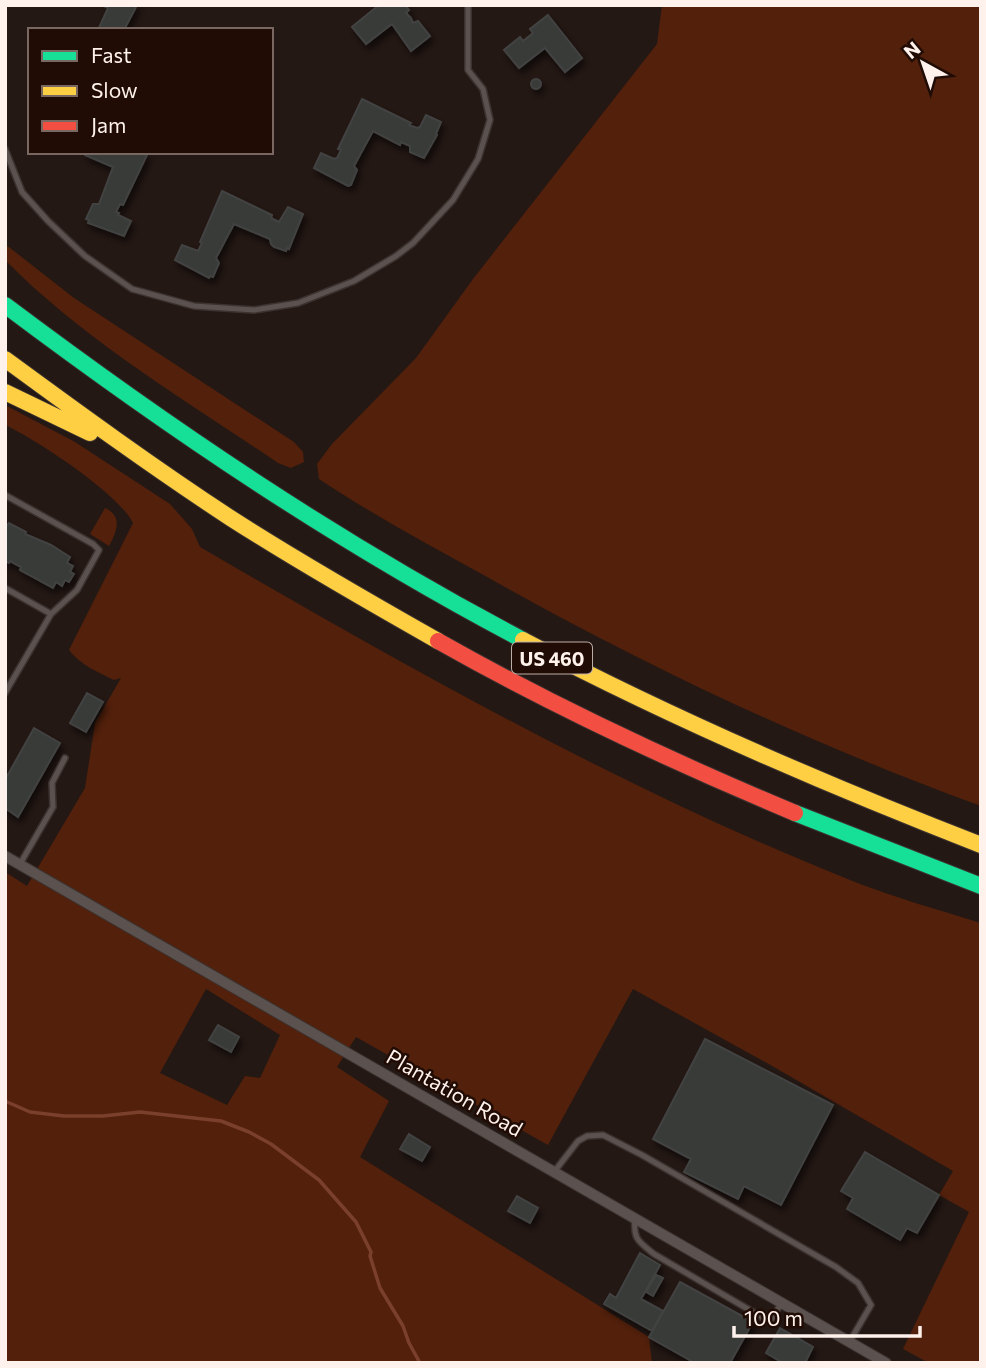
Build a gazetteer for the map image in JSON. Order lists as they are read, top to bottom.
{
  "streets": {
    "highway": ["US 460"],
    "street": ["Plantation Road"]
  },
  "legend": ["Fast", "Slow", "Jam"],
  "scale_bar": "100 m",
  "north": "top left"
}
